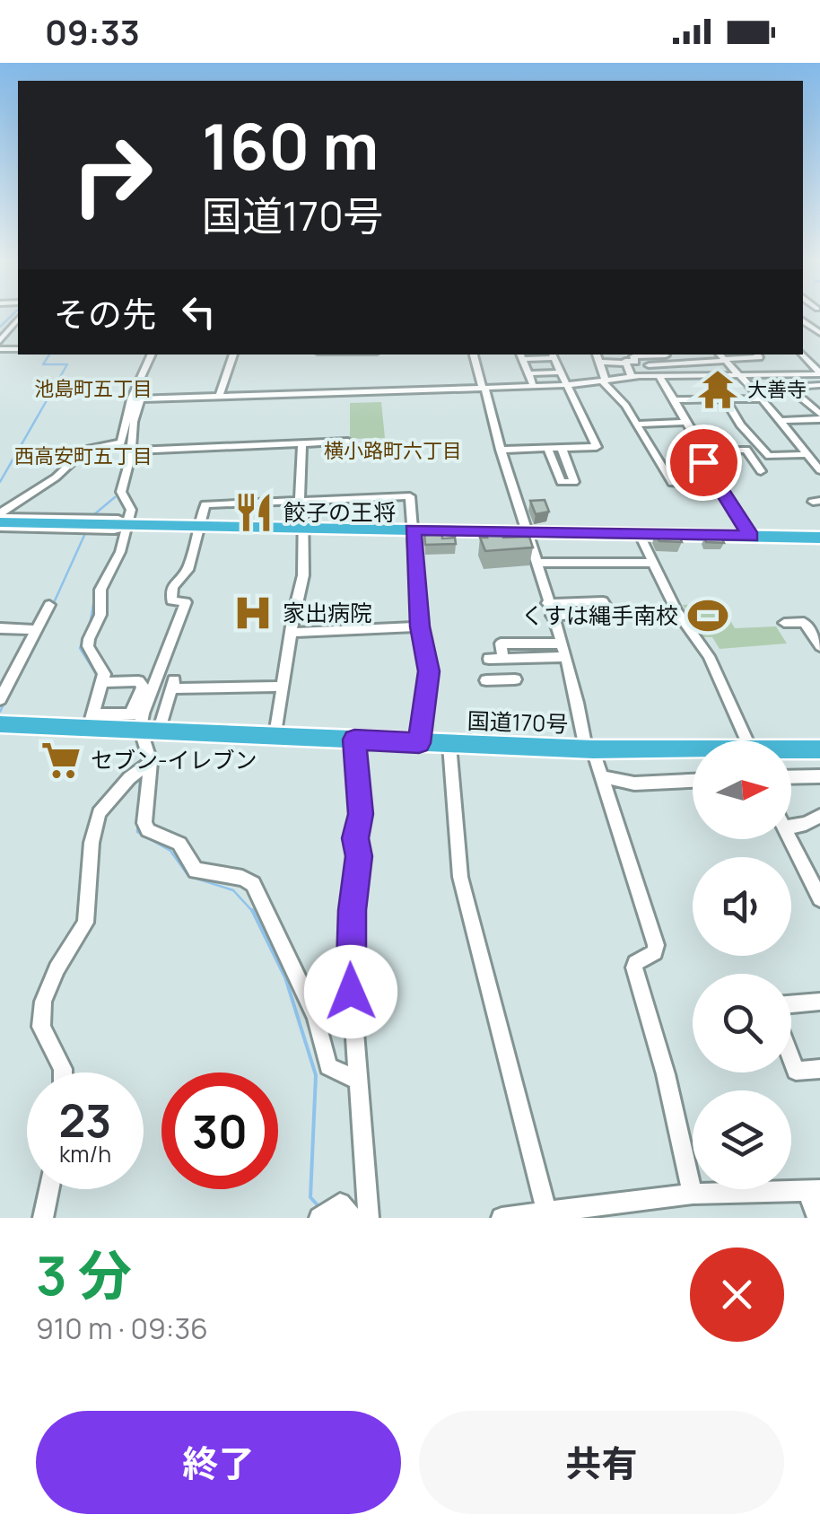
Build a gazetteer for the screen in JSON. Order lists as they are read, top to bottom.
{
  "streets": {
    "highway": ["国道170号"]
  },
  "districts": ["池島町五丁目", "横小路町六丁目", "西高安町五丁目"],
  "places": {
    "temple": ["大善寺"],
    "restaurant": ["餃子の王将"],
    "hospital": ["家出病院"],
    "sports": ["くすは縄手南校"],
    "supermarket": ["セブン-イレブン"]
  },
  "north": "right",
  "page": {
    "status": "09:33",
    "turn": ["160 m", "国道170号"],
    "then": "その先",
    "speed": "23 km/h",
    "limit": "30",
    "heading": ["3 分", "910 m · 09:36"],
    "buttons": ["終了", "共有"]
  }
}
